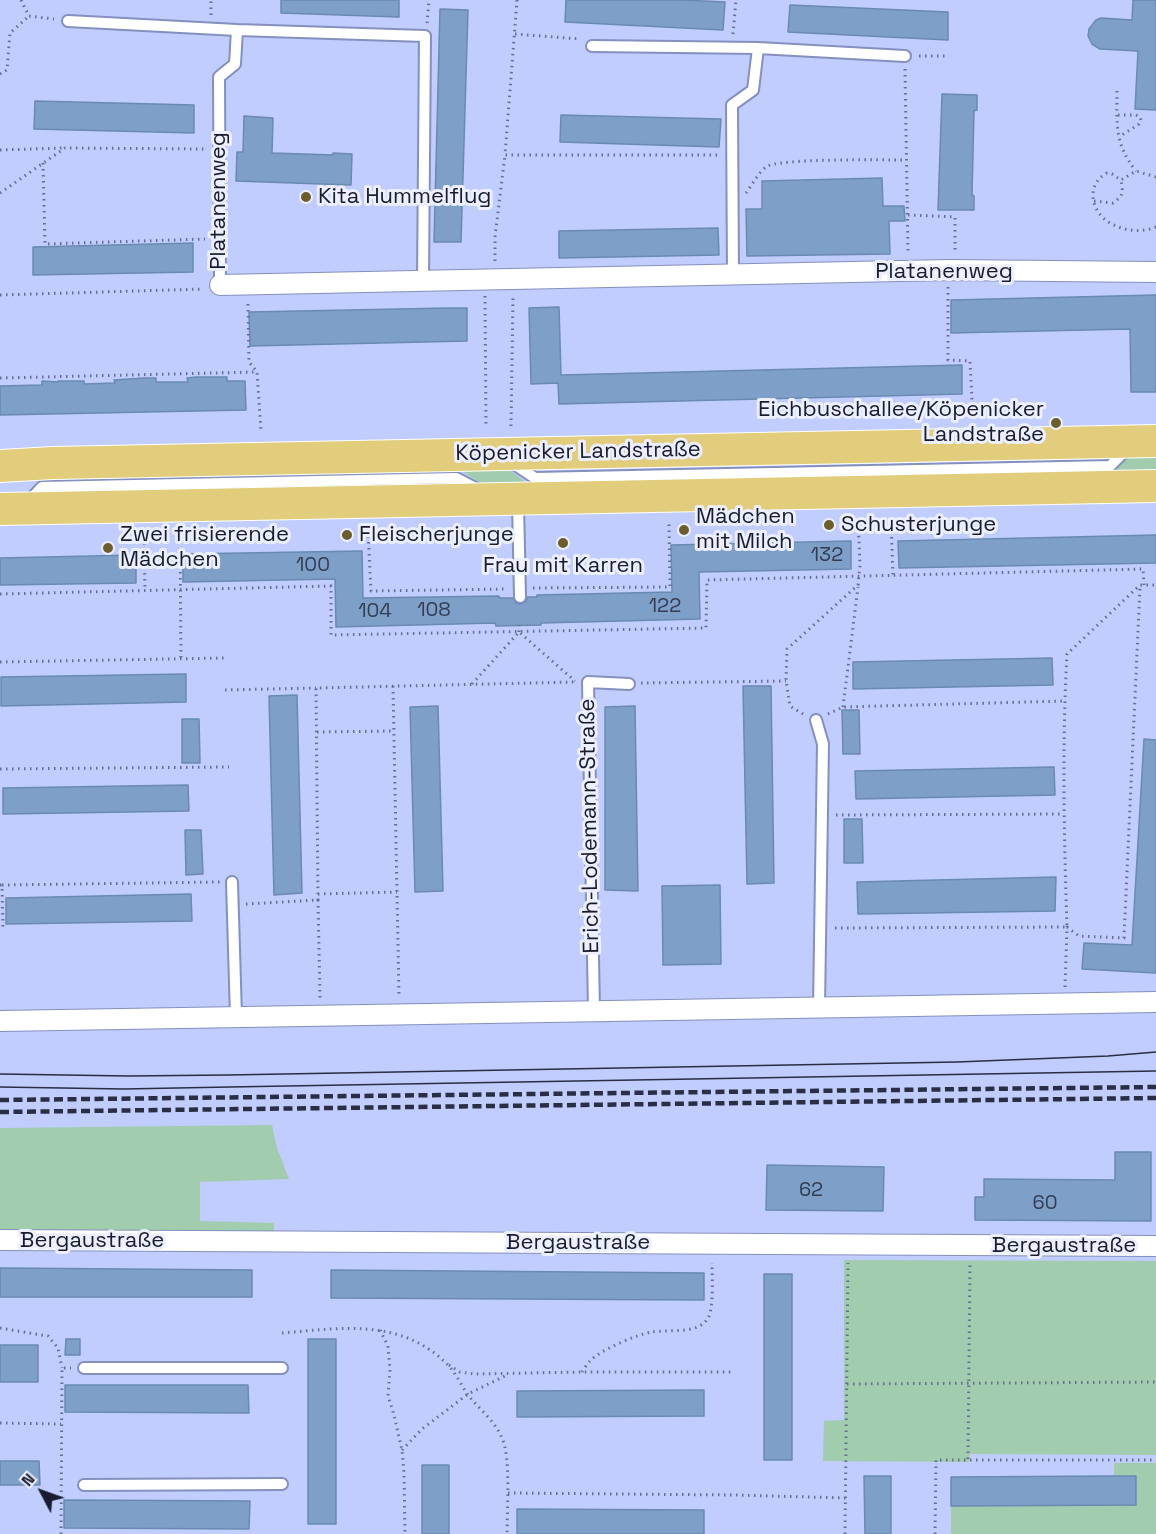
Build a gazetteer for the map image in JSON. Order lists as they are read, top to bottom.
{
  "streets": {
    "main road": ["Köpenicker Landstraße"],
    "street": ["Platanenweg", "Bergaustraße"],
    "lane": ["Erich-Lodemann-Straße"]
  },
  "places": [
    "Kita Hummelflug",
    "Eichbuschallee/Köpenicker Landstraße",
    "Schusterjunge",
    "Mädchen mit Milch",
    "Fleischerjunge",
    "Frau mit Karren",
    "Zwei frisierende Mädchen"
  ],
  "house_numbers": [
    "132",
    "100",
    "122",
    "108",
    "104",
    "62",
    "60"
  ],
  "north": "top left"
}
